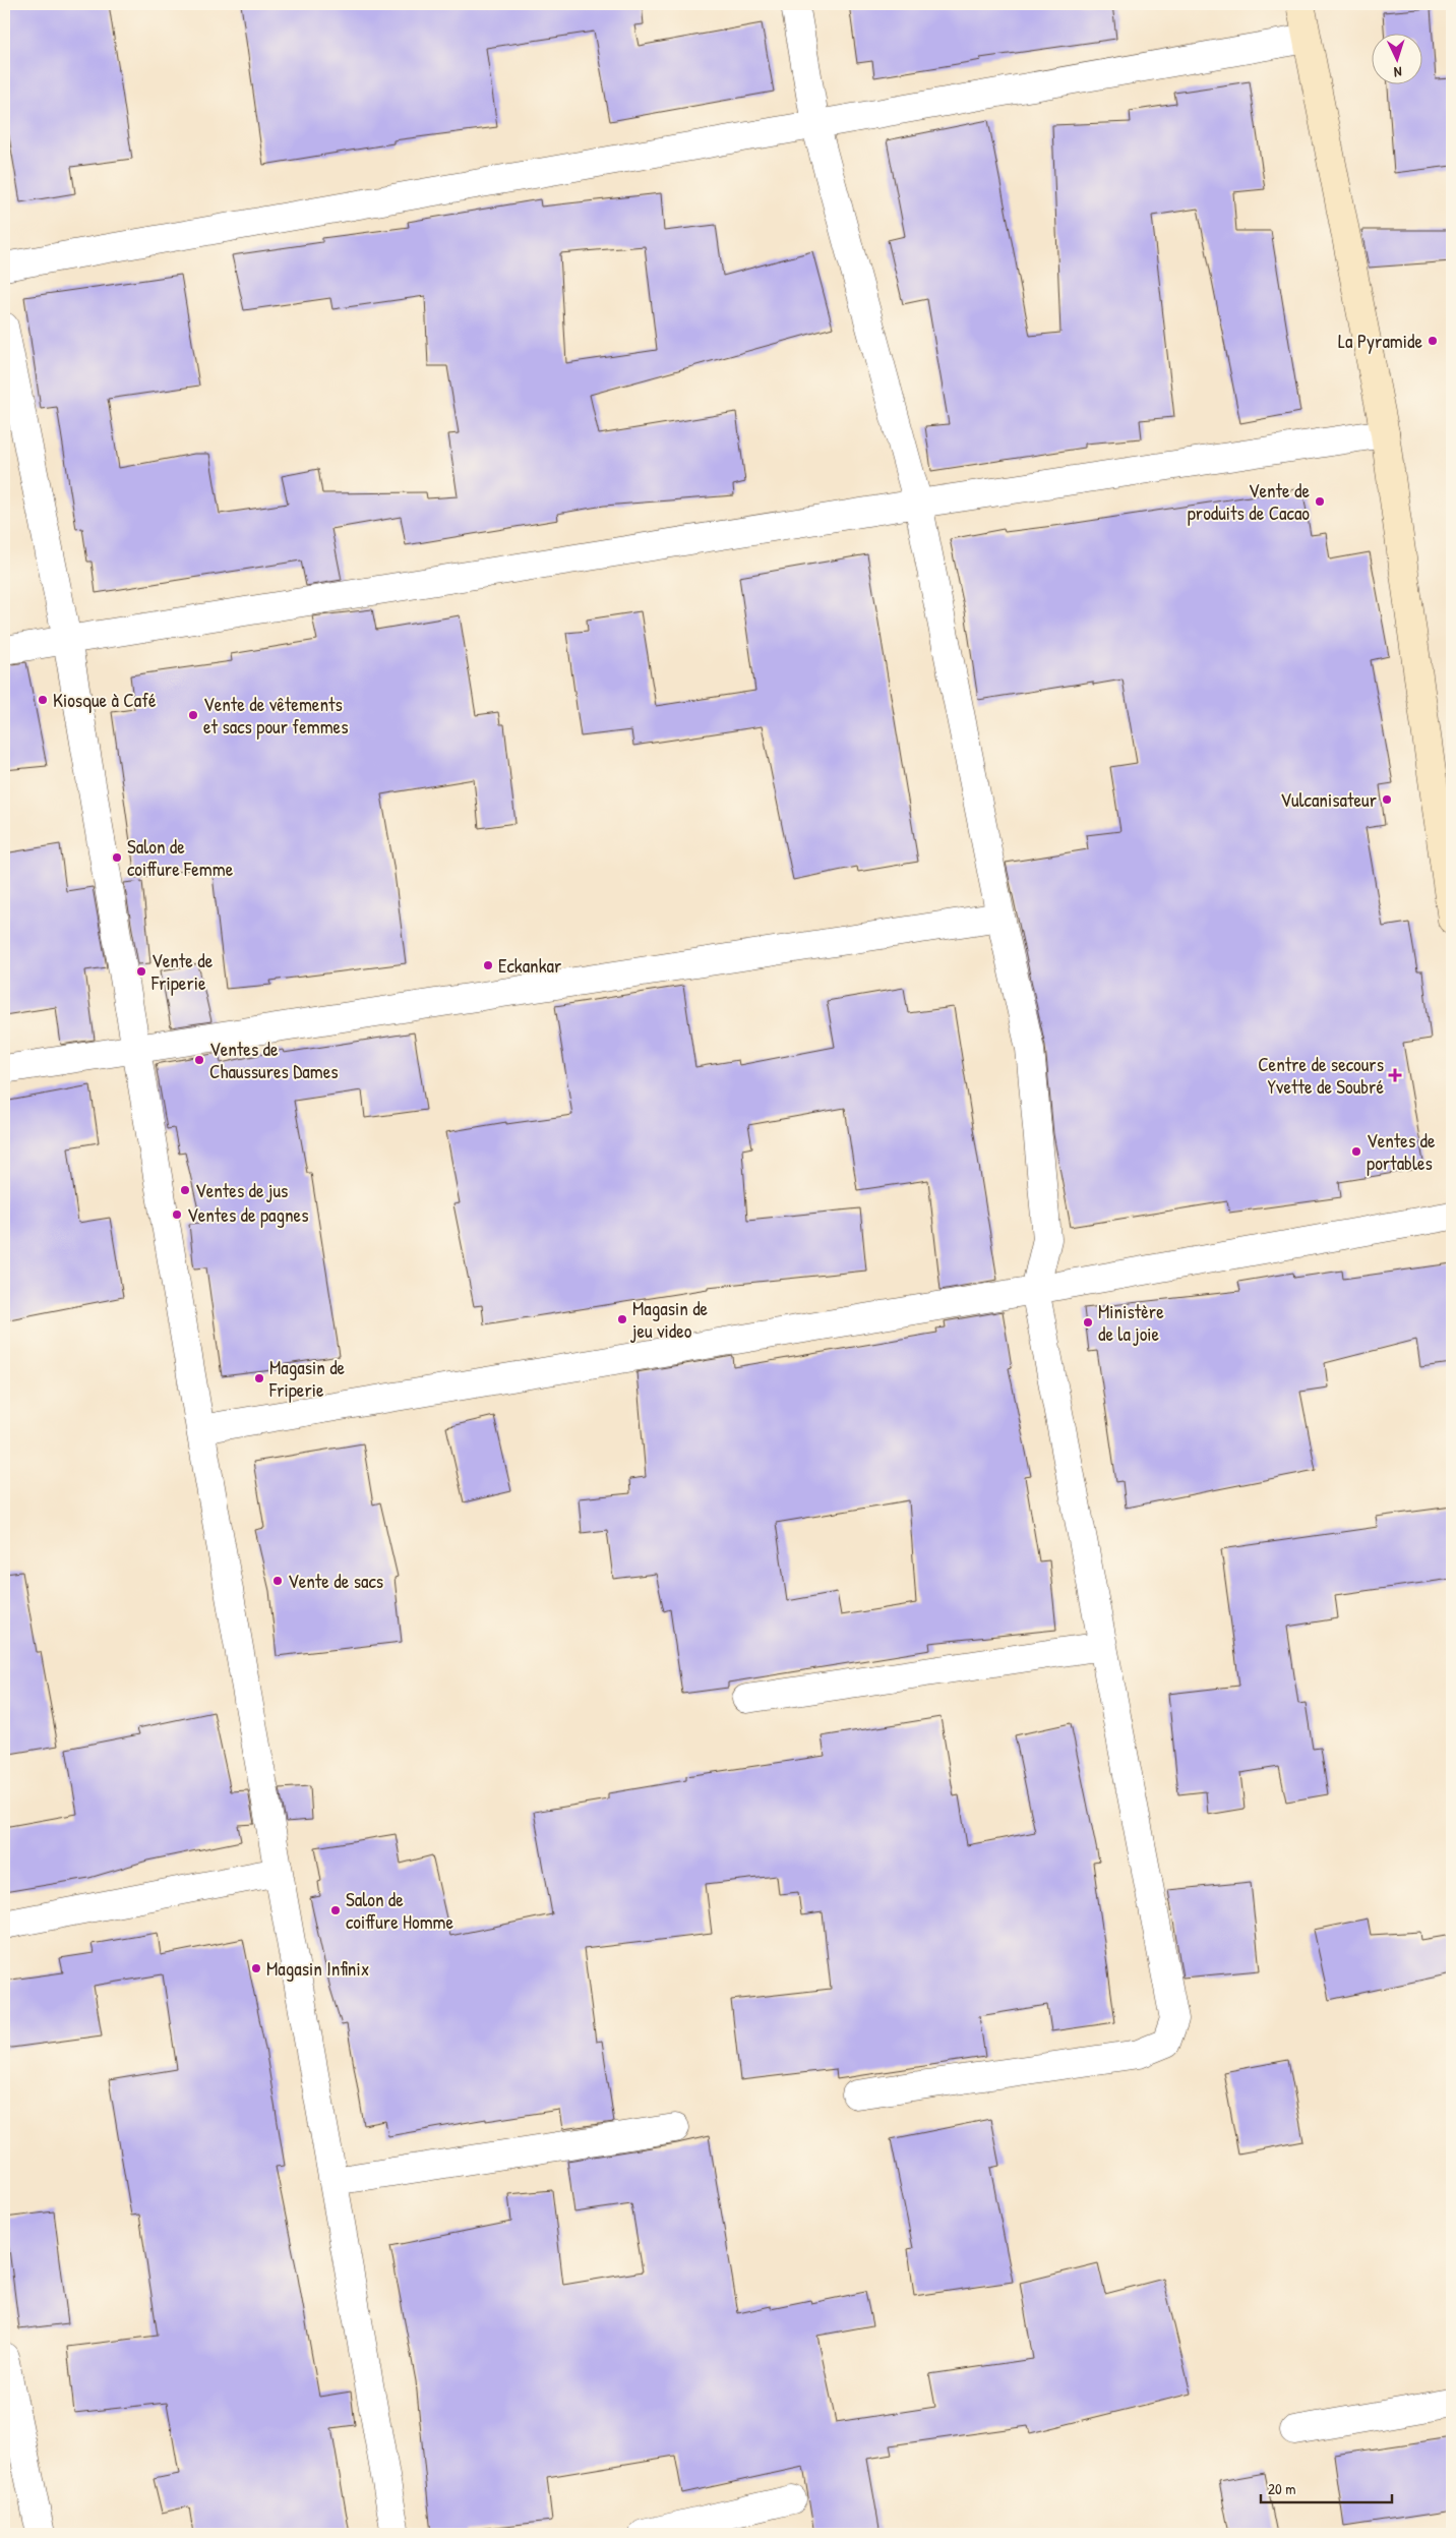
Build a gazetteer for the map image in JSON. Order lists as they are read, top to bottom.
{
  "places": {
    "other": [
      "La Pyramide",
      "Vente de produits de Cacao",
      "Kiosque à Café",
      "Vente de vêtements et sacs pour femmes",
      "Vulcanisateur",
      "Salon de coiffure Femme",
      "Eckankar",
      "Vente de Friperie",
      "Ventes de Chaussures Dames",
      "Ventes de portables",
      "Ventes de jus",
      "Ventes de pagnes",
      "Magasin de jeu video",
      "Ministère de la joie",
      "Magasin de Friperie",
      "Vente de sacs",
      "Salon de coiffure Homme",
      "Magasin Infinix"
    ],
    "health": ["Centre de secours Yvette de Soubré"]
  },
  "scale_bar": "20 m",
  "north": "bottom"
}
